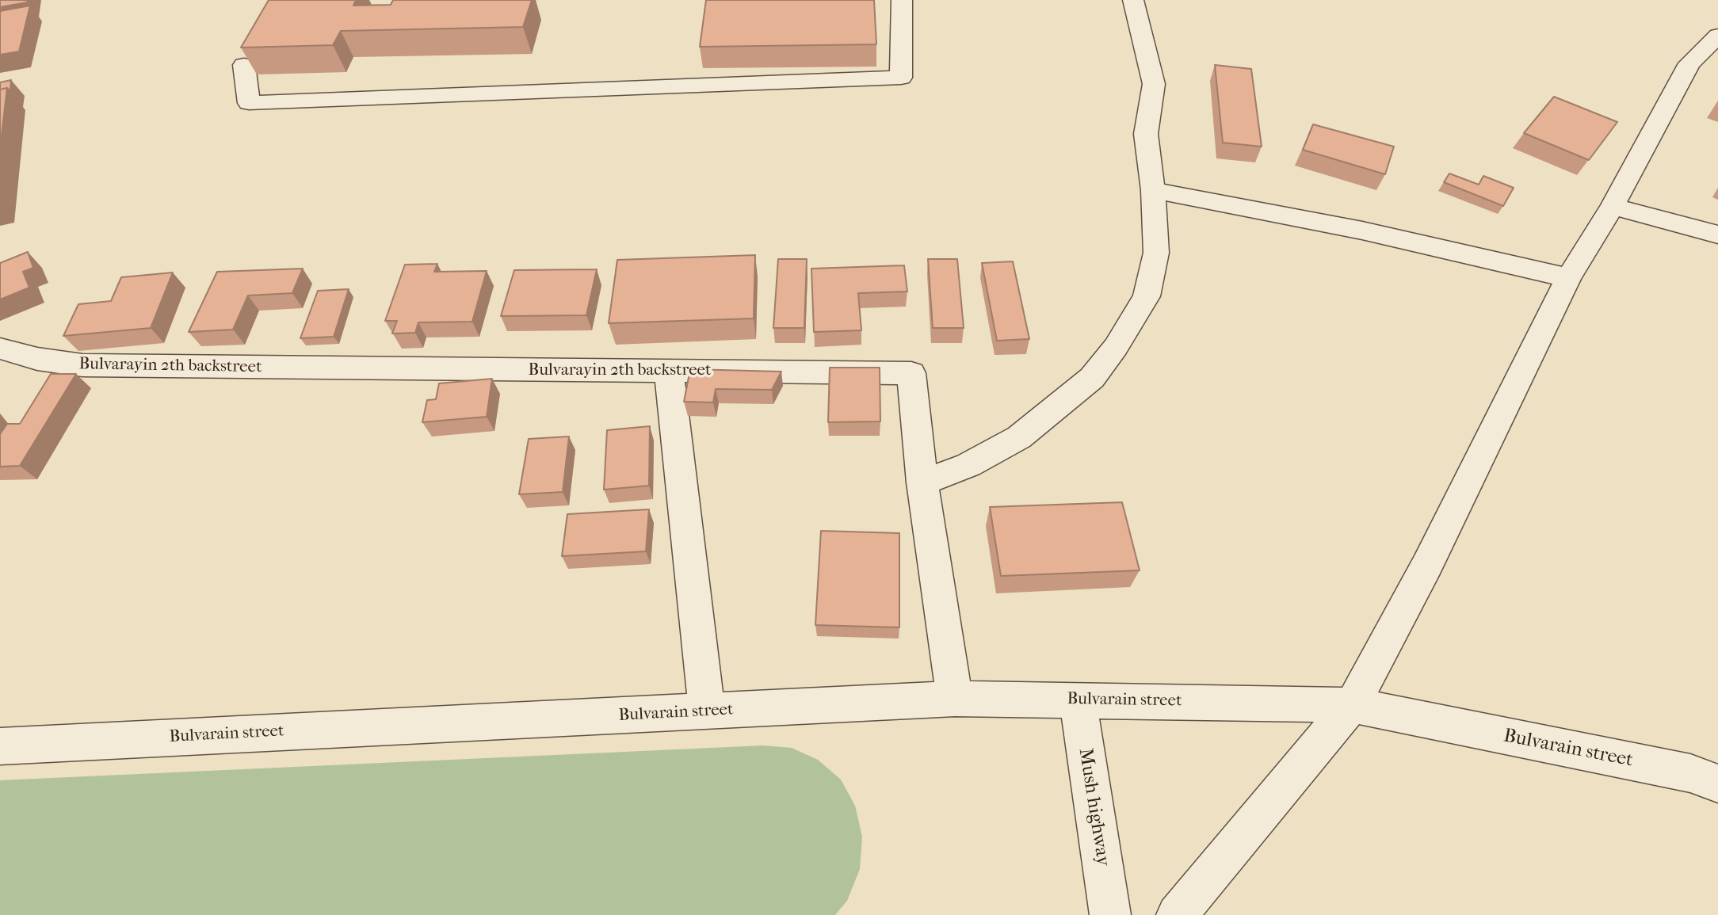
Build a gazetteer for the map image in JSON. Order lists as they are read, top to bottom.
{
  "streets": {
    "street": ["Bulvarayin 2th backstreet", "Bulvarain street", "Mush highway"]
  },
  "crossings": [
    ["Bulvarayin 2th backstreet", "Bulvarain street"],
    ["Bulvarain street", "Mush highway"]
  ]
}
